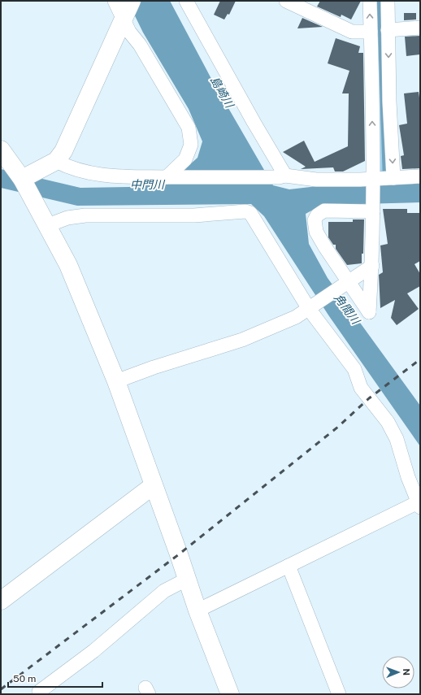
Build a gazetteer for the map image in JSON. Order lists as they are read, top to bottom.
{
  "water": ["島崎川", "中門川", "角間川"],
  "scale_bar": "50 m",
  "north": "right"
}
